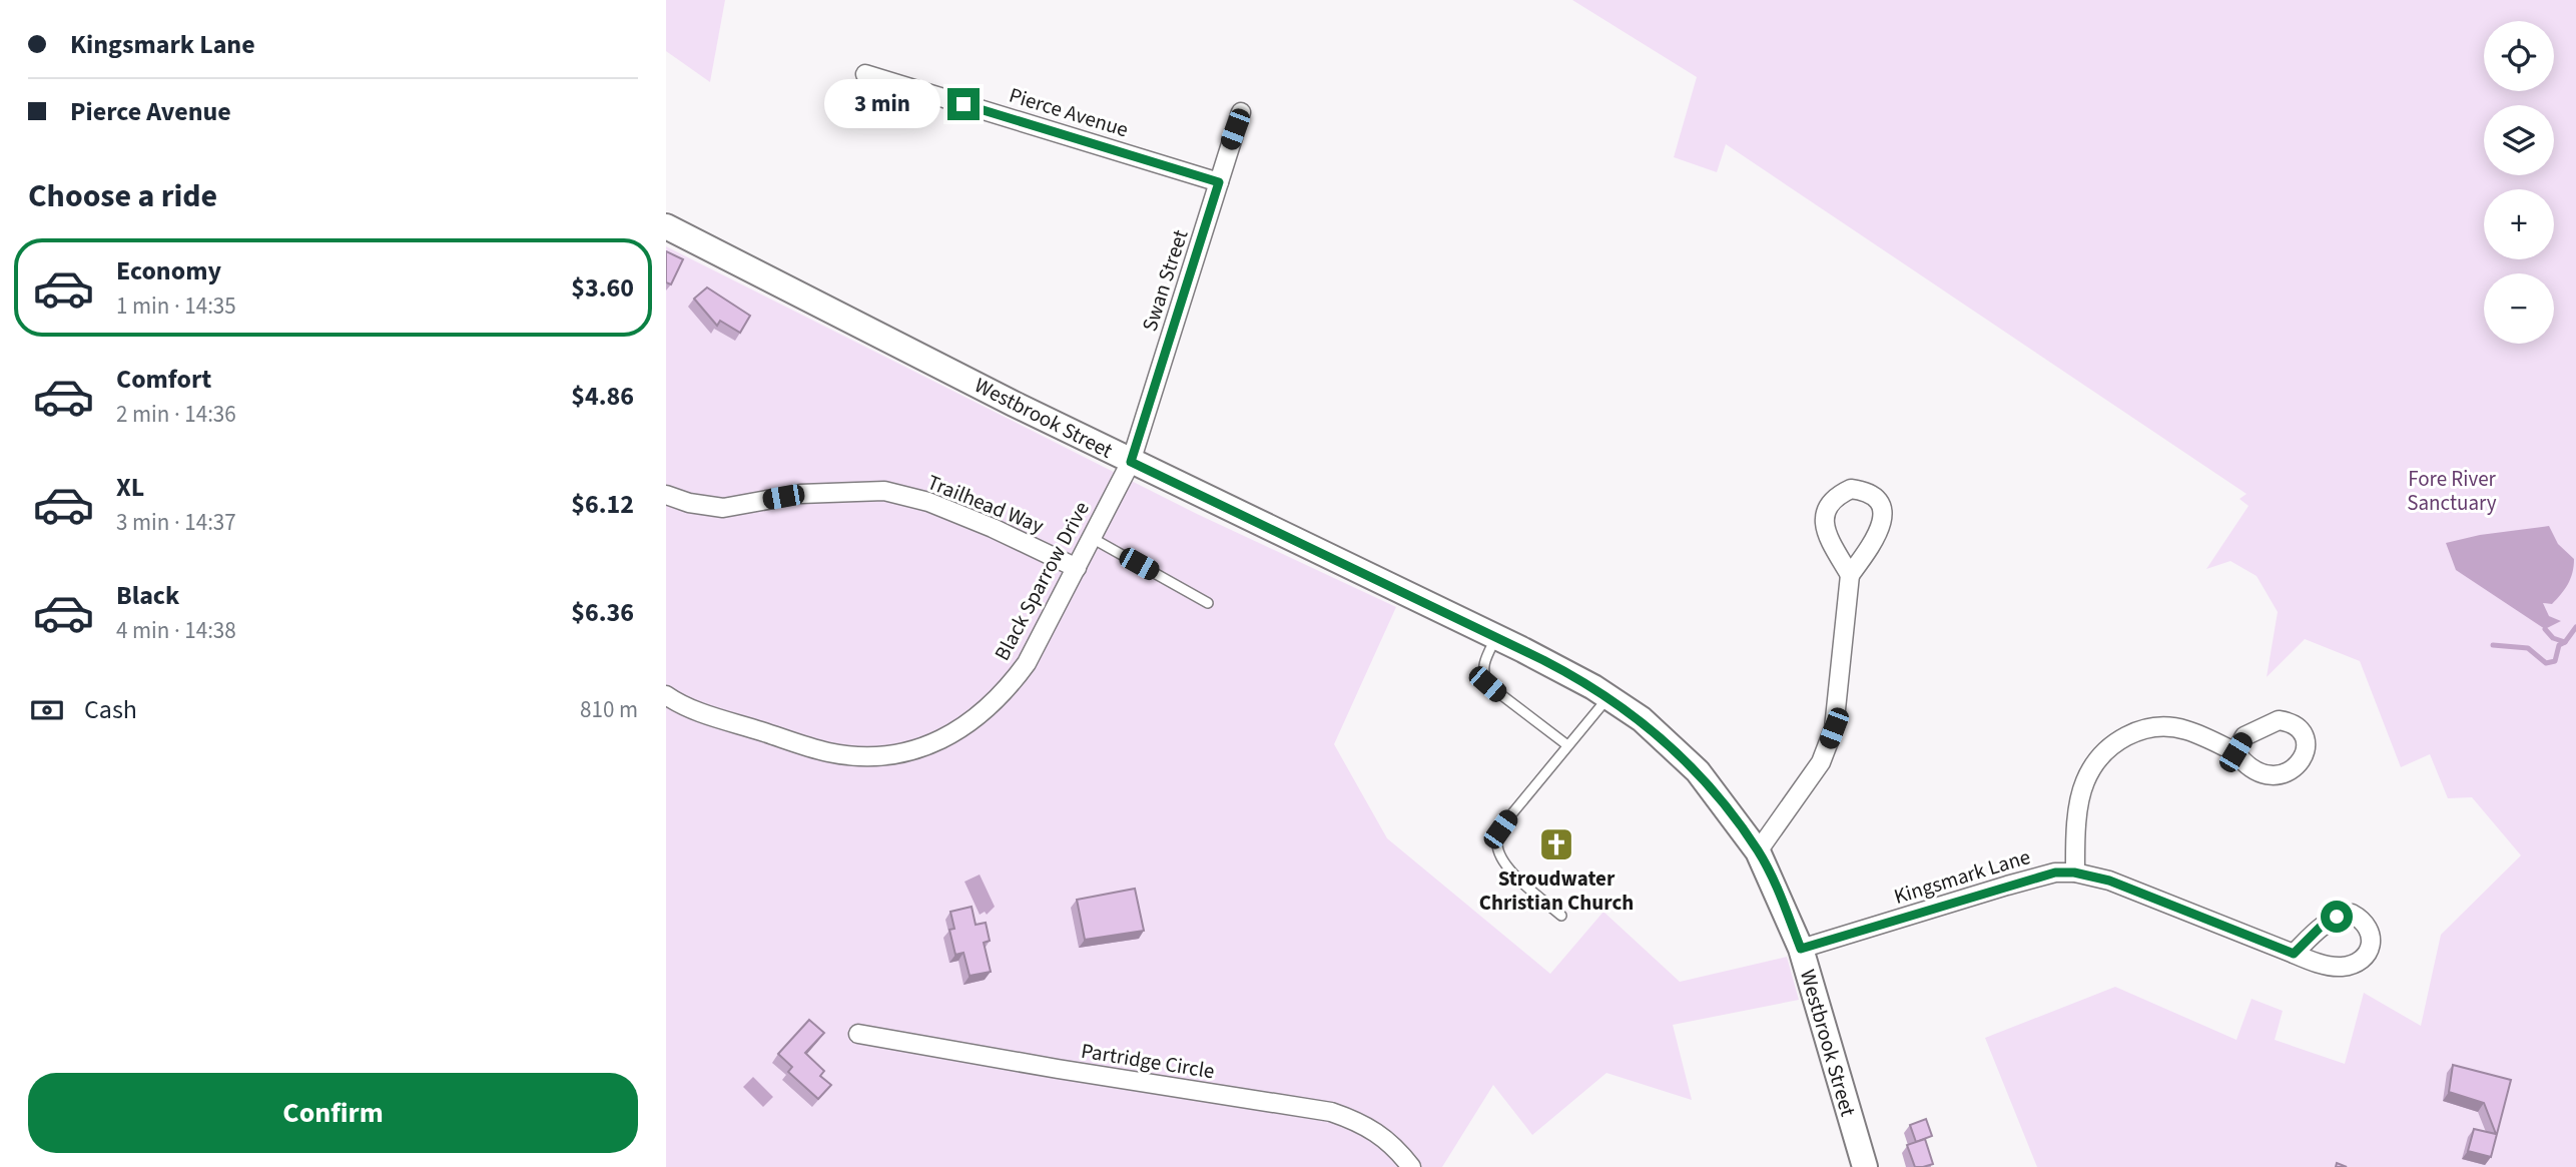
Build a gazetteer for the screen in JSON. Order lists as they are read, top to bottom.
{
  "streets": {
    "main road": ["Westbrook Street"],
    "street": [
      "Pierce Avenue",
      "Swan Street",
      "Trailhead Way",
      "Black Sparrow Drive",
      "Kingsmark Lane",
      "Partridge Circle"
    ]
  },
  "crossings": [
    ["Pierce Avenue", "Swan Street"],
    ["Swan Street", "Westbrook Street"],
    ["Swan Street", "Black Sparrow Drive"],
    ["Westbrook Street", "Black Sparrow Drive"],
    ["Westbrook Street", "Kingsmark Lane"],
    ["Trailhead Way", "Black Sparrow Drive"]
  ],
  "parks": ["Fore River Sanctuary"],
  "places": {
    "church": ["Stroudwater Christian Church"]
  },
  "page": {
    "banner": ["Kingsmark Lane", "Pierce Avenue"],
    "map_buttons": ["+", "−"],
    "bubble": "3 min",
    "heading": "Choose a ride",
    "list": [
      {
        "name": "Economy",
        "note": "1 min · 14:35",
        "value": "$3.60"
      },
      {
        "name": "Comfort",
        "note": "2 min · 14:36",
        "value": "$4.86"
      },
      {
        "name": "XL",
        "note": "3 min · 14:37",
        "value": "$6.12"
      },
      {
        "name": "Black",
        "note": "4 min · 14:38",
        "value": "$6.36"
      }
    ],
    "pay": ["Cash", "810 m"],
    "buttons": "Confirm"
  }
}
